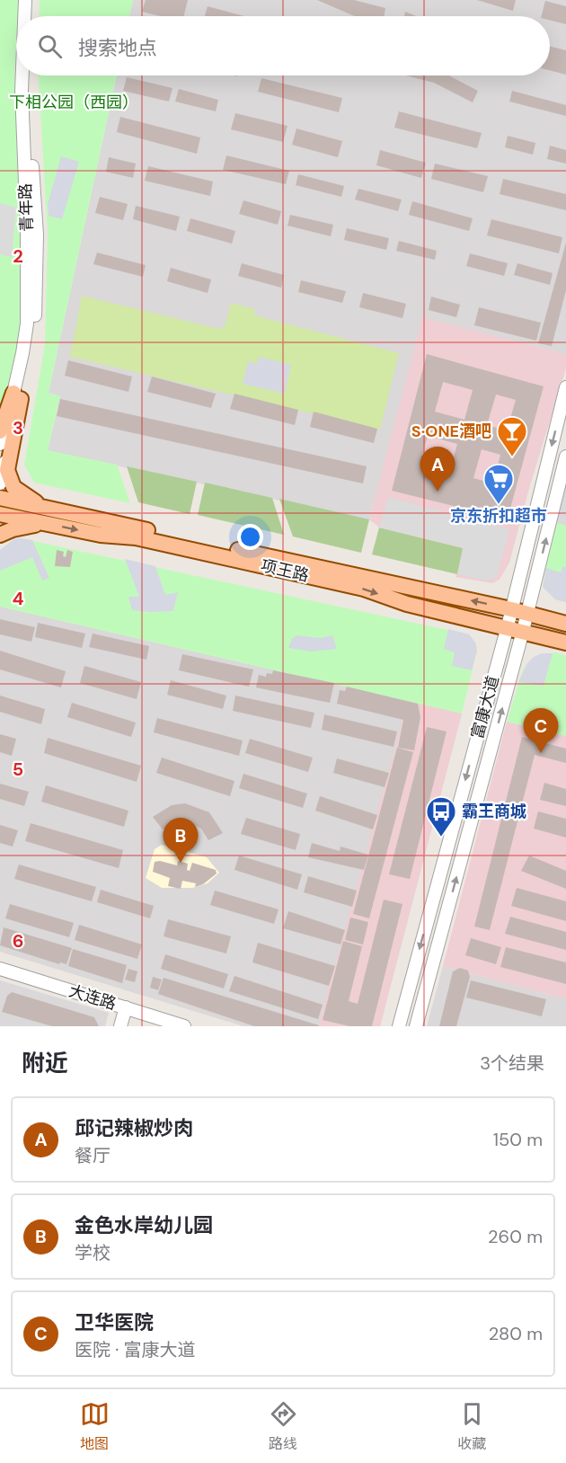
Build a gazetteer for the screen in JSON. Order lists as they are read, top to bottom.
{
  "streets": {
    "main road": ["项王路"],
    "street": ["青年路", "富康大道", "大连路"]
  },
  "crossings": [
    ["项王路", "富康大道"]
  ],
  "parks": ["下相公园（西园）"],
  "places": {
    "bar": ["S·ONE酒吧"],
    "supermarket": ["京东折扣超市"],
    "bus stop": ["霸王商城"]
  },
  "page": {
    "search": "搜索地点",
    "pins": ["A", "C", "B"],
    "heading": ["附近", "3个结果"],
    "list": [
      {
        "mark": "A",
        "name": "邱记辣椒炒肉",
        "note": "餐厅",
        "value": "150 m"
      },
      {
        "mark": "B",
        "name": "金色水岸幼儿园",
        "note": "学校",
        "value": "260 m"
      },
      {
        "mark": "C",
        "name": "卫华医院",
        "note": "医院 · 富康大道",
        "value": "280 m"
      }
    ],
    "nav": ["地图", "路线", "收藏"]
  },
  "grid": {
    "rows": [
      "2",
      "3",
      "4",
      "5",
      "6"
    ]
  }
}
